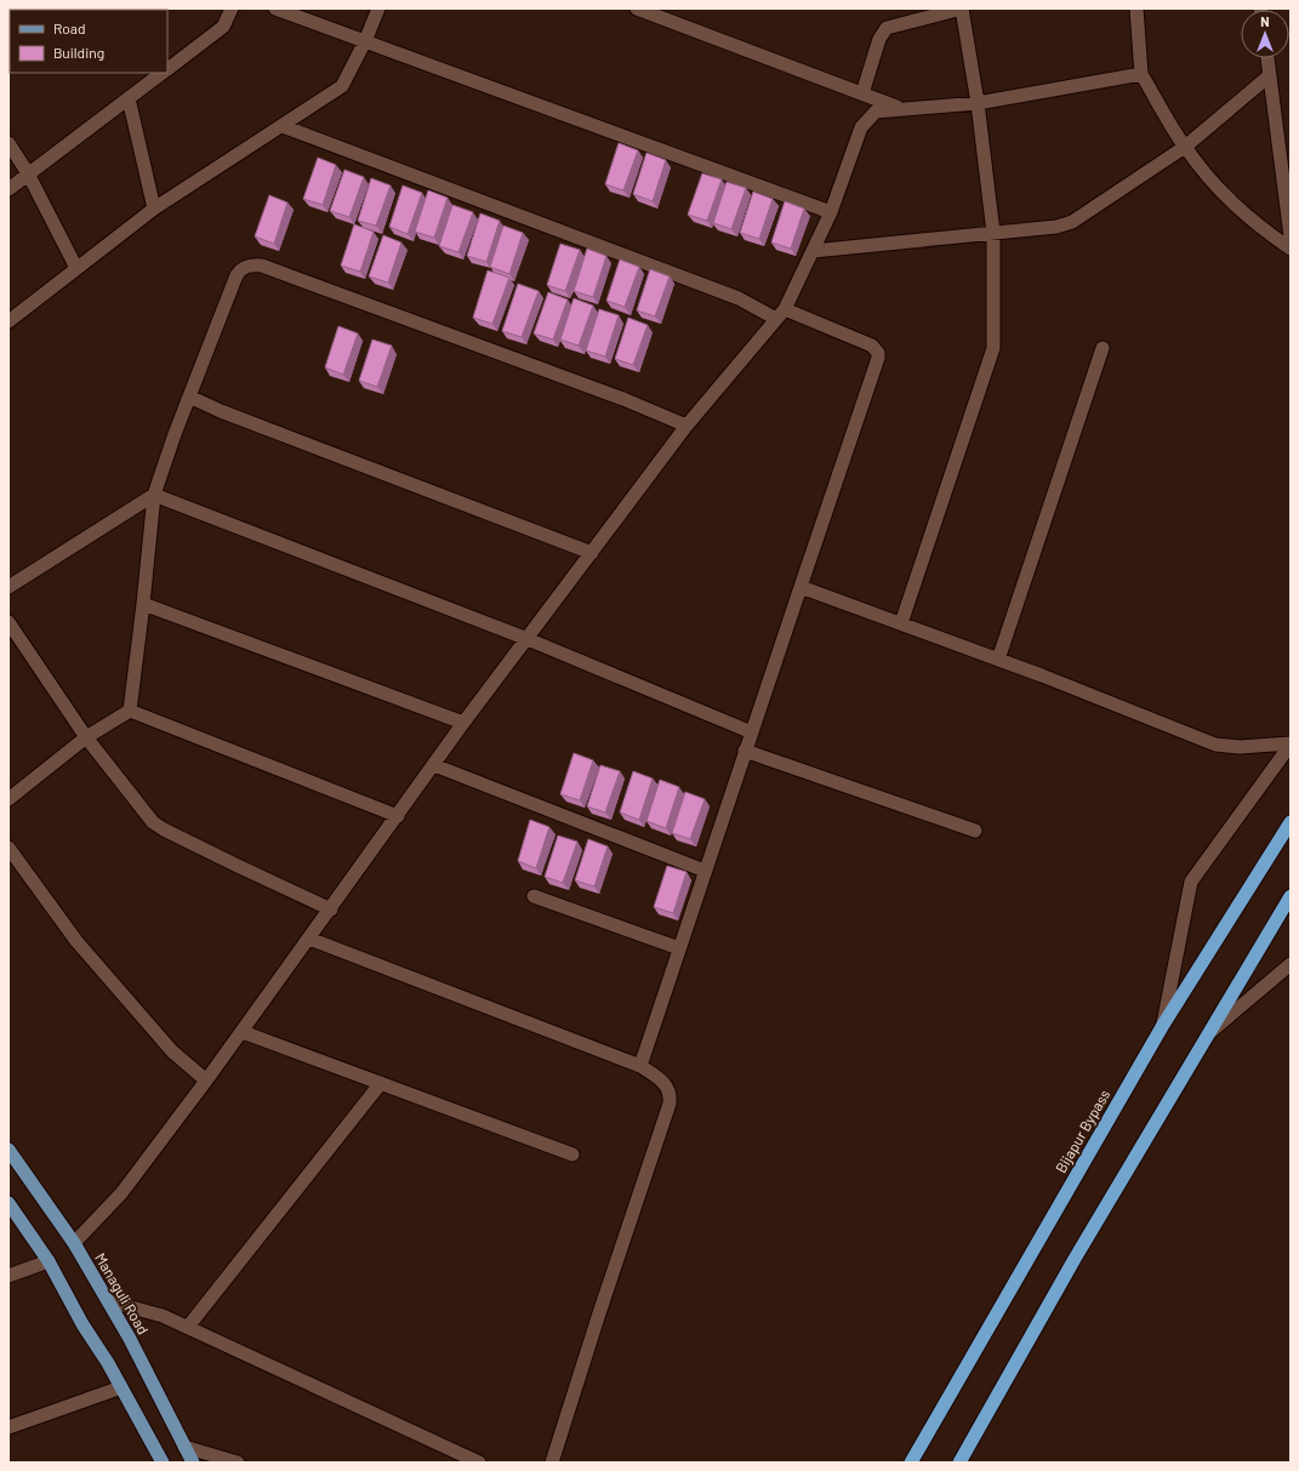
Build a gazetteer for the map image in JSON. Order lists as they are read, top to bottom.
{
  "streets": {
    "highway": ["Bijapur Bypass"],
    "main road": ["Managuli Road"]
  },
  "legend": ["Road", "Building"],
  "north": "top"
}
